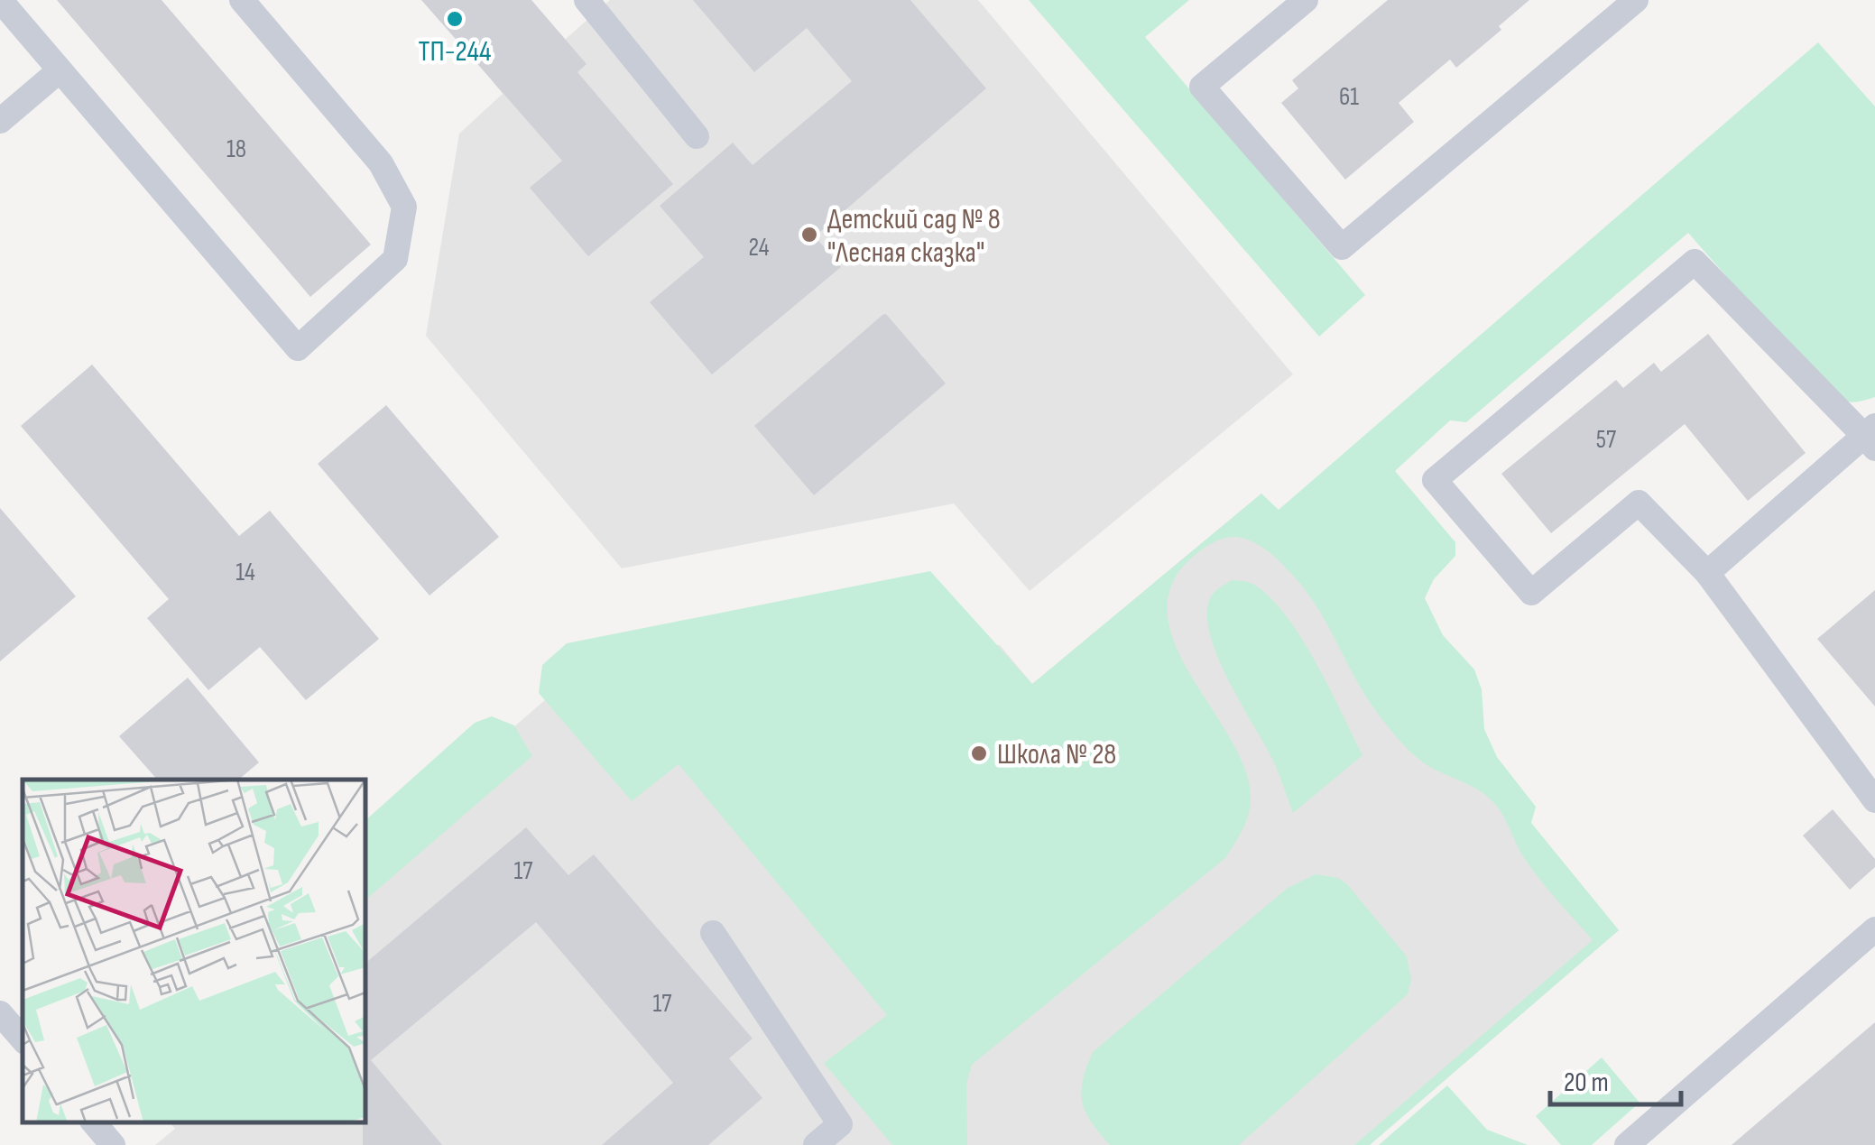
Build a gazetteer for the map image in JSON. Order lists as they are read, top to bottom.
{
  "places": ["ТП-244", "Детский сад № 8 \"Лесная сказка\"", "Школа № 28"],
  "house_numbers": [
    "61",
    "18",
    "24",
    "57",
    "14",
    "17",
    "17"
  ],
  "scale_bar": "20 m"
}
